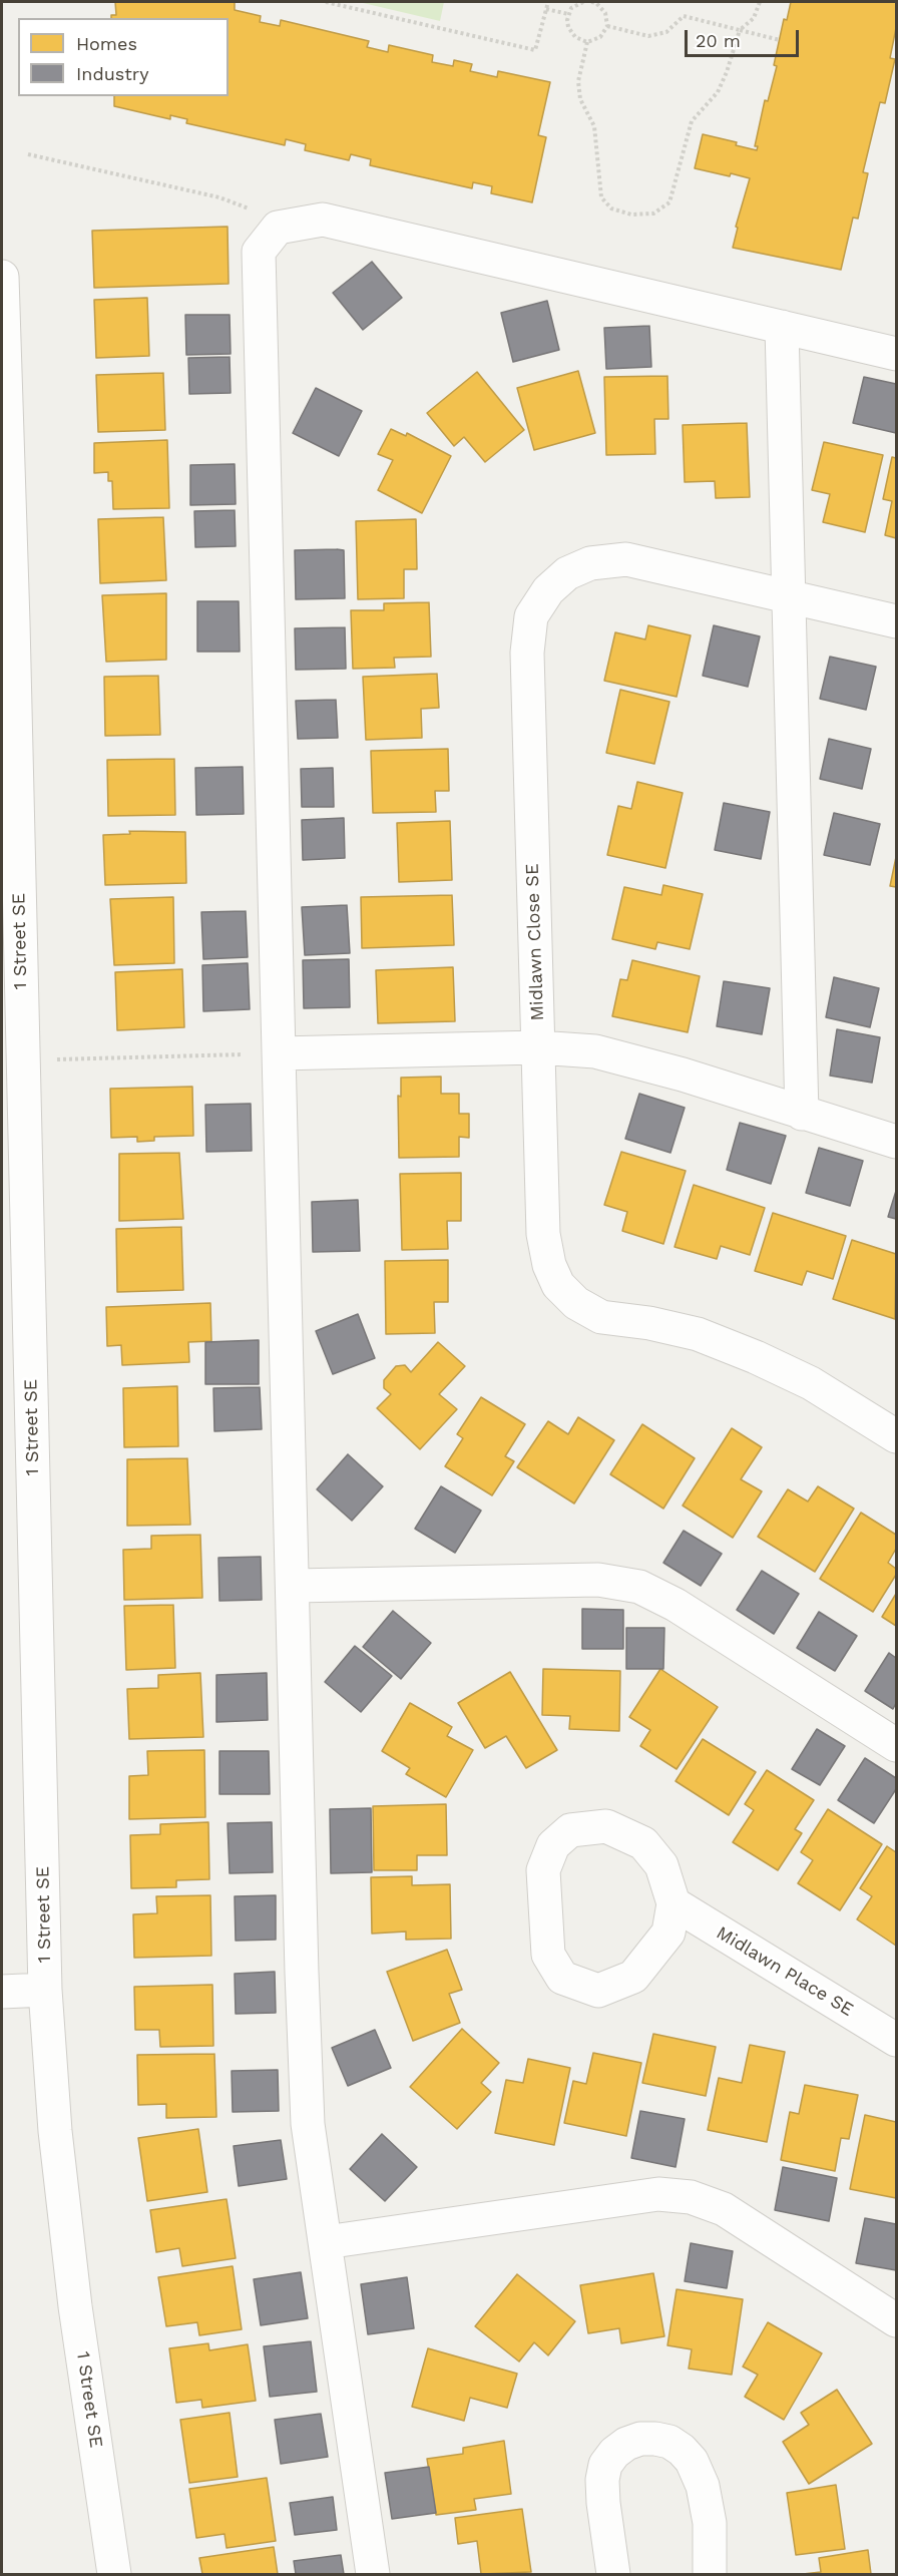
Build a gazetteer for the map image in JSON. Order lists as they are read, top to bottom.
{
  "streets": {
    "street": ["1 Street SE", "Midlawn Close SE", "Midlawn Place SE"]
  },
  "legend": ["Homes", "Industry"],
  "scale_bar": "20 m"
}
